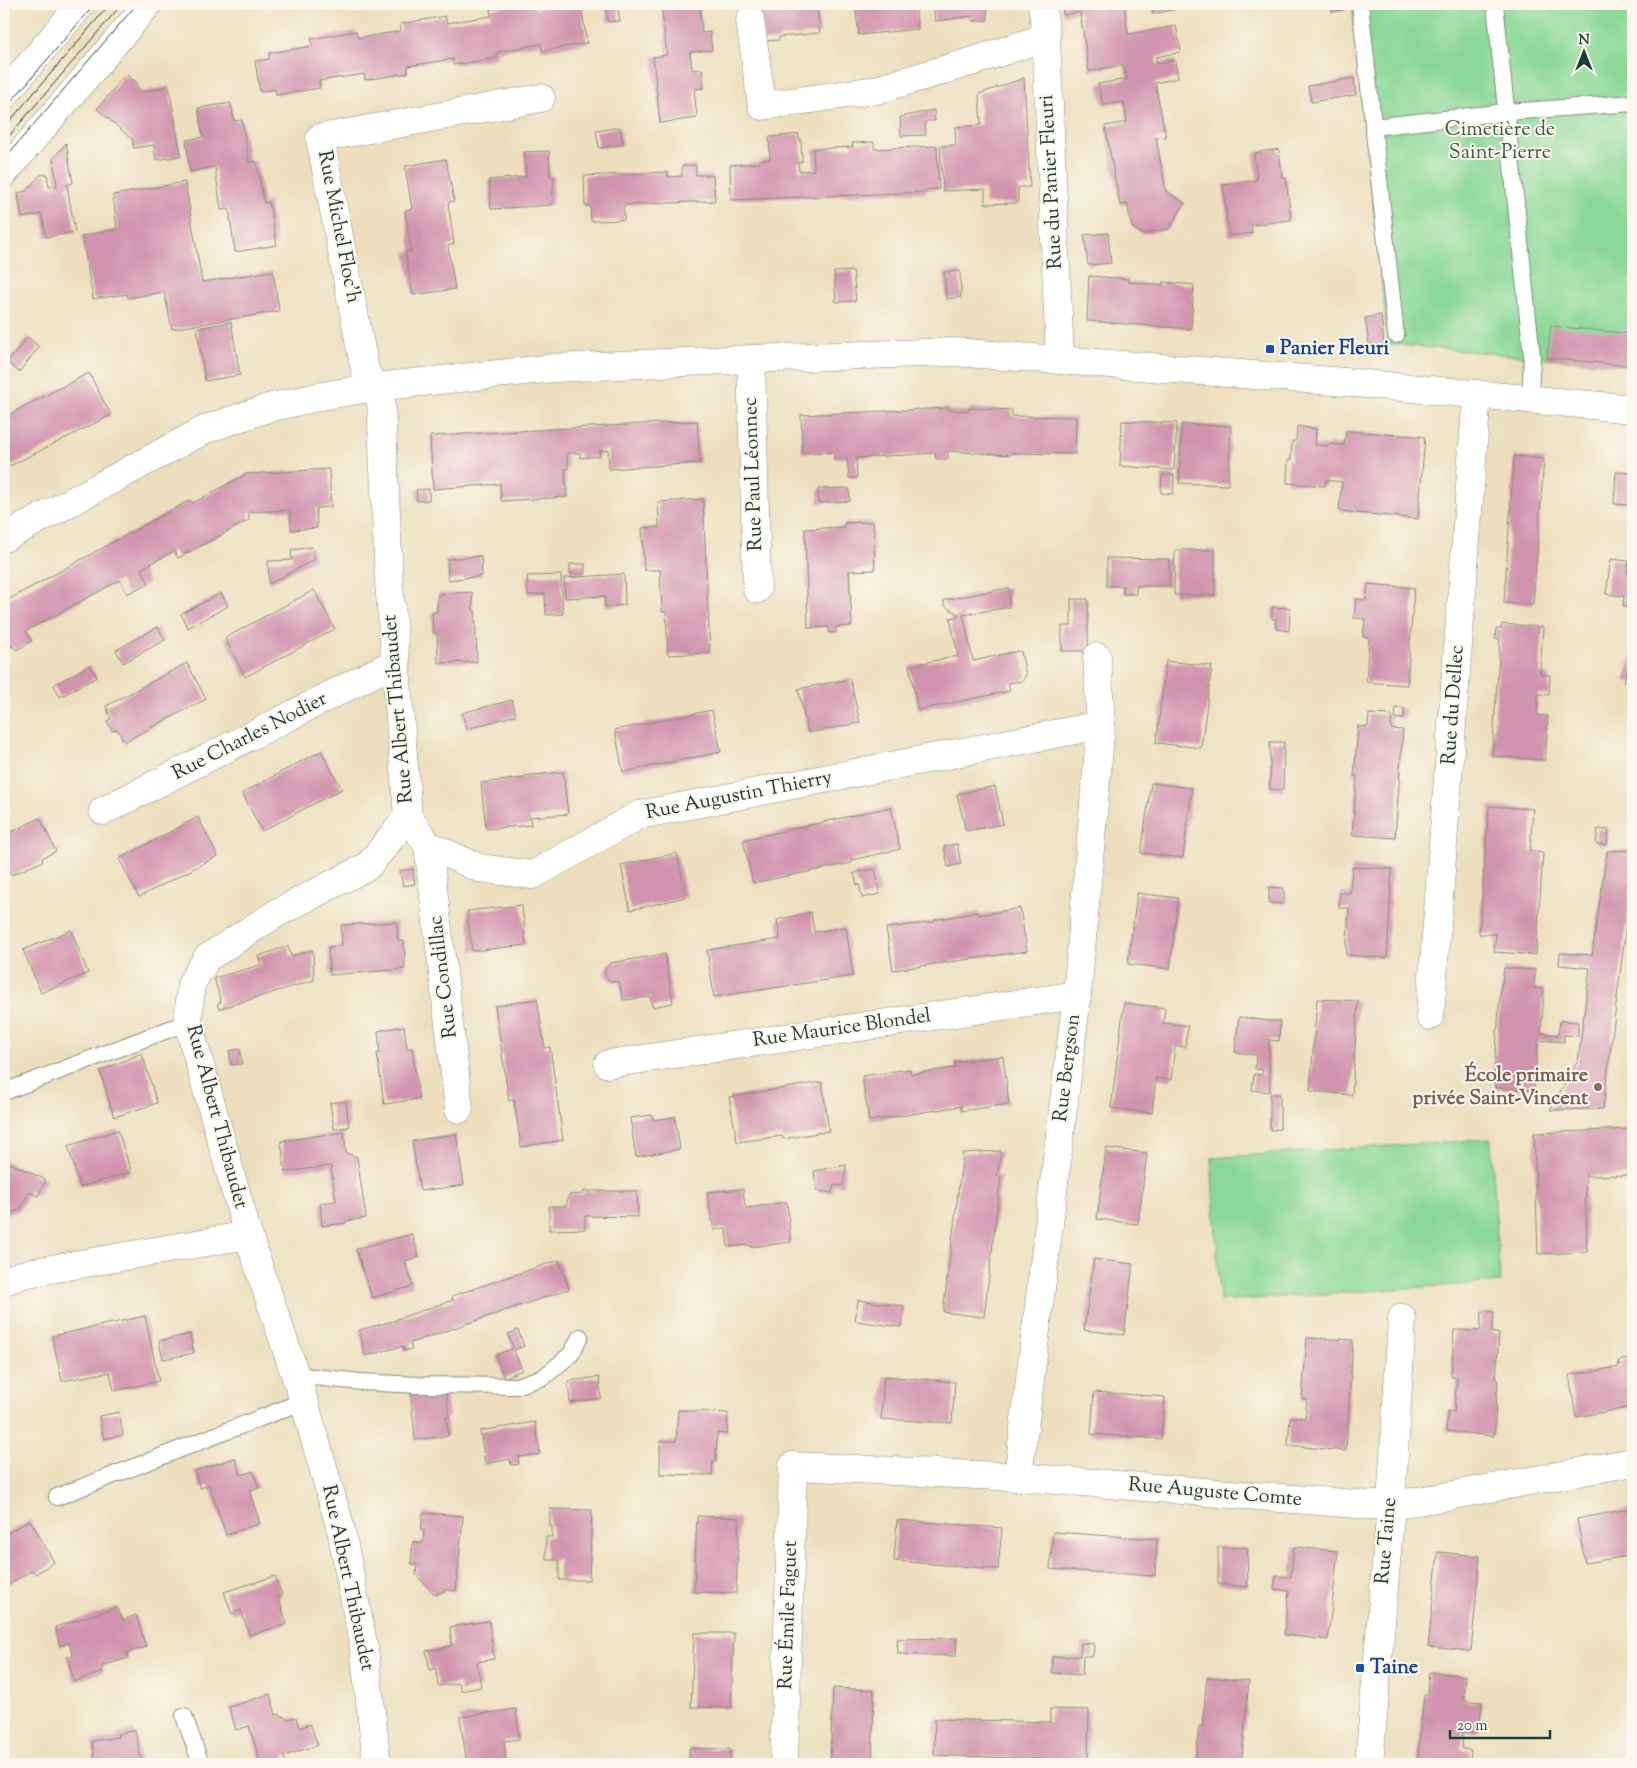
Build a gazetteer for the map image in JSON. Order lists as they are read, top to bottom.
{
  "streets": {
    "street": [
      "Rue du Panier Fleuri",
      "Rue Michel Floc'h",
      "Rue Paul Léonnec",
      "Rue du Dellec",
      "Rue Albert Thibaudet",
      "Rue Charles Nodier",
      "Rue Augustin Thierry",
      "Rue Condillac",
      "Rue Maurice Blondel",
      "Rue Bergson",
      "Rue Auguste Comte",
      "Rue Taine",
      "Rue Émile Faguet"
    ]
  },
  "crossings": [
    ["Rue Michel Floc'h", "Rue Albert Thibaudet"],
    ["Rue Albert Thibaudet", "Rue Charles Nodier"],
    ["Rue Augustin Thierry", "Rue Condillac"],
    ["Rue Augustin Thierry", "Rue Bergson"],
    ["Rue Maurice Blondel", "Rue Bergson"],
    ["Rue Bergson", "Rue Auguste Comte"],
    ["Rue Auguste Comte", "Rue Taine"],
    ["Rue Auguste Comte", "Rue Émile Faguet"]
  ],
  "parks": ["Cimetière de Saint-Pierre"],
  "places": {
    "transit": ["Panier Fleuri", "Taine"],
    "other": ["École primaire privée Saint-Vincent"]
  },
  "scale_bar": "20 m",
  "north": "top"
}
